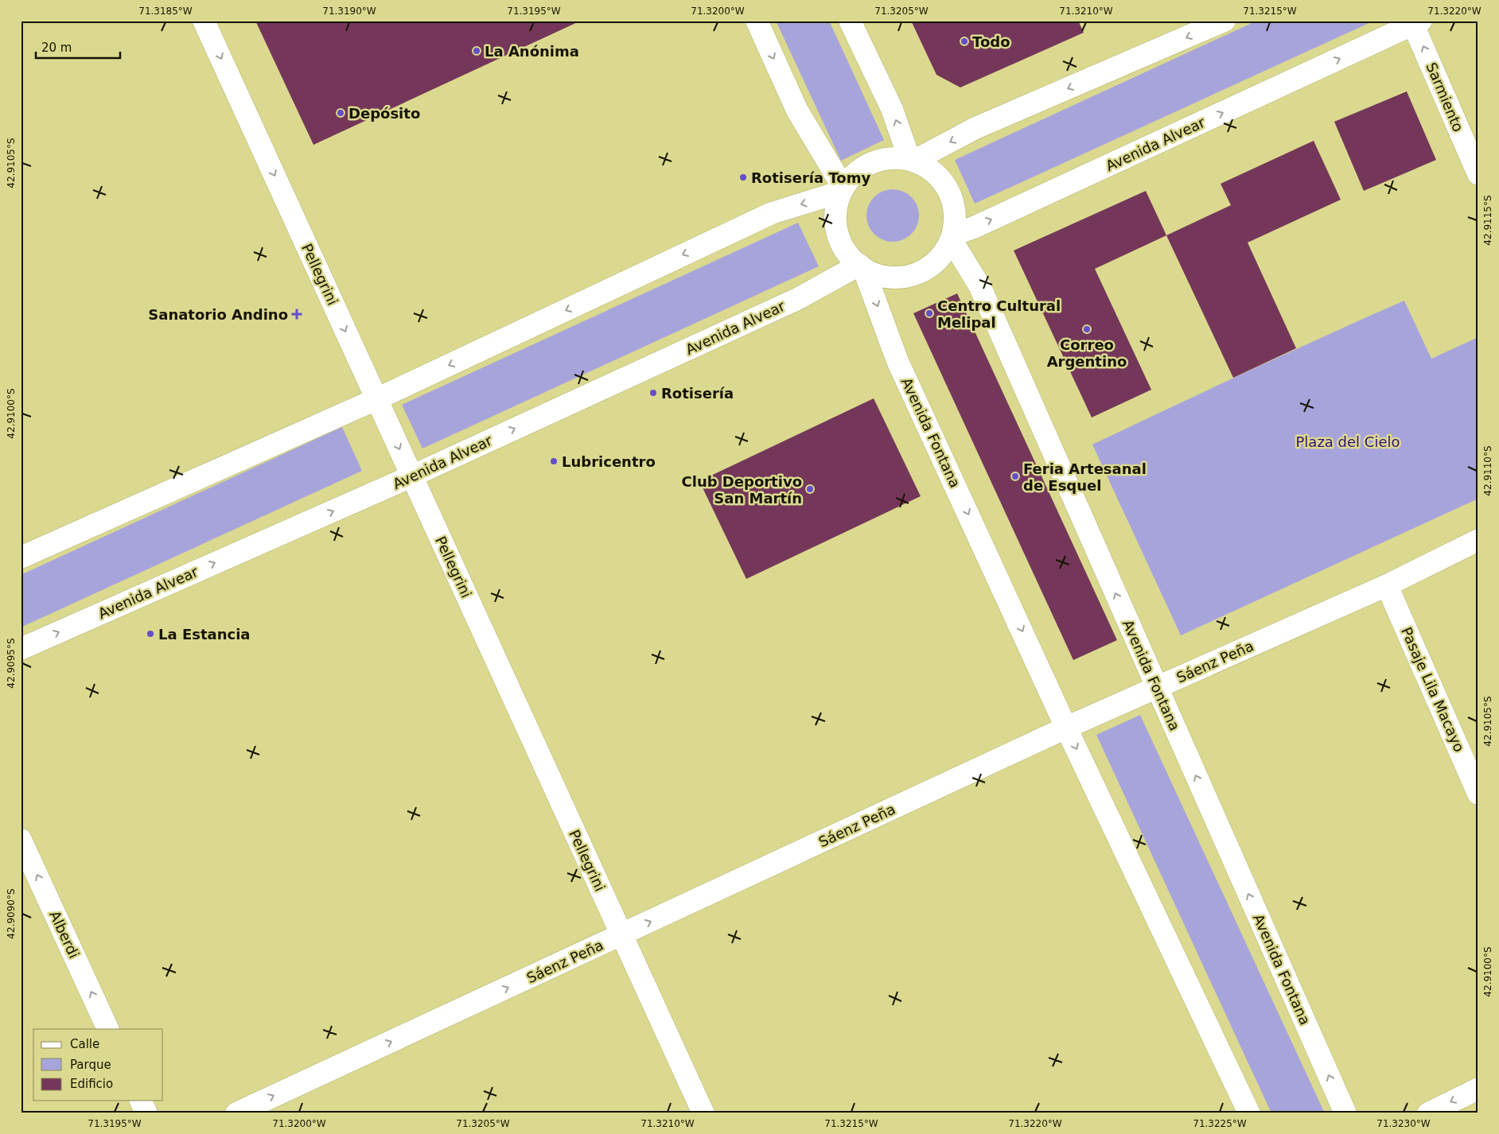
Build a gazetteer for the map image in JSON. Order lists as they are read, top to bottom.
{
  "streets": {
    "street": [
      "Sarmiento",
      "Avenida Alvear",
      "Pellegrini",
      "Avenida Fontana",
      "Sáenz Peña",
      "Pasaje Lila Macayo",
      "Alberdi"
    ]
  },
  "crossings": [
    ["Sarmiento", "Avenida Alvear"],
    ["Avenida Alvear", "Pellegrini"],
    ["Avenida Alvear", "Avenida Fontana"],
    ["Pellegrini", "Sáenz Peña"],
    ["Avenida Fontana", "Sáenz Peña"],
    ["Sáenz Peña", "Pasaje Lila Macayo"]
  ],
  "one_way": [
    "Sarmiento",
    "Pellegrini",
    "Sáenz Peña",
    "Alberdi"
  ],
  "parks": ["Plaza del Cielo"],
  "places": {
    "other": [
      "Todo",
      "La Anónima",
      "Depósito",
      "Rotisería Tomy",
      "Centro Cultural Melipal",
      "Correo Argentino",
      "Rotisería",
      "Lubricentro",
      "Feria Artesanal de Esquel",
      "Club Deportivo San Martín",
      "La Estancia"
    ],
    "health": ["Sanatorio Andino"]
  },
  "legend": ["Calle", "Parque", "Edificio"],
  "scale_bar": "20 m",
  "coordinates": [
    "71.3185°W",
    "71.3190°W",
    "71.3195°W",
    "71.3200°W",
    "71.3205°W",
    "71.3210°W",
    "71.3215°W",
    "71.3220°W",
    "42.9105°S",
    "42.9115°S",
    "42.9100°S",
    "42.9110°S",
    "42.9095°S",
    "42.9090°S",
    "71.3225°W",
    "71.3230°W"
  ]
}
